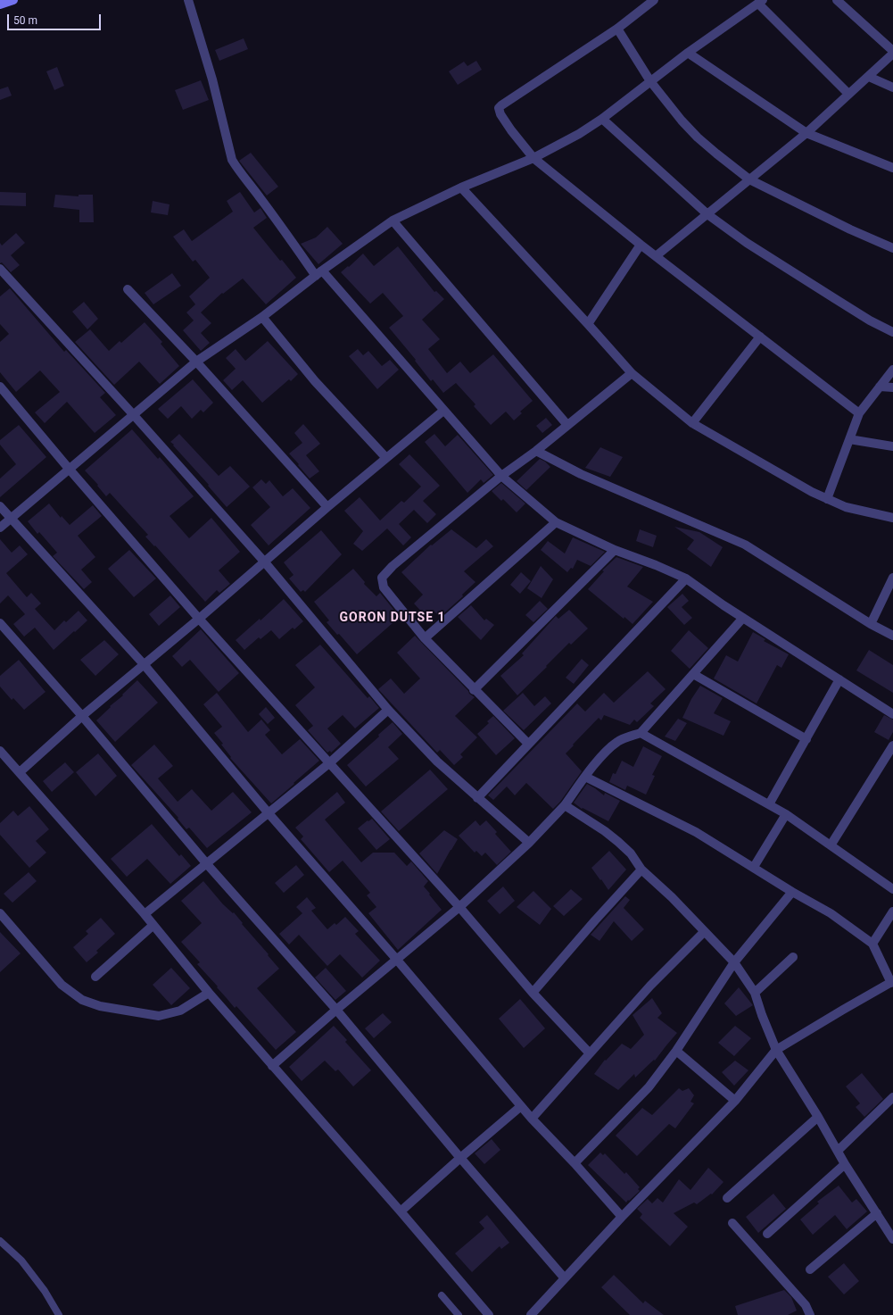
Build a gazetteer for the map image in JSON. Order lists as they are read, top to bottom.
{
  "districts": ["GORON DUTSE 1"],
  "scale_bar": "50 m"
}
